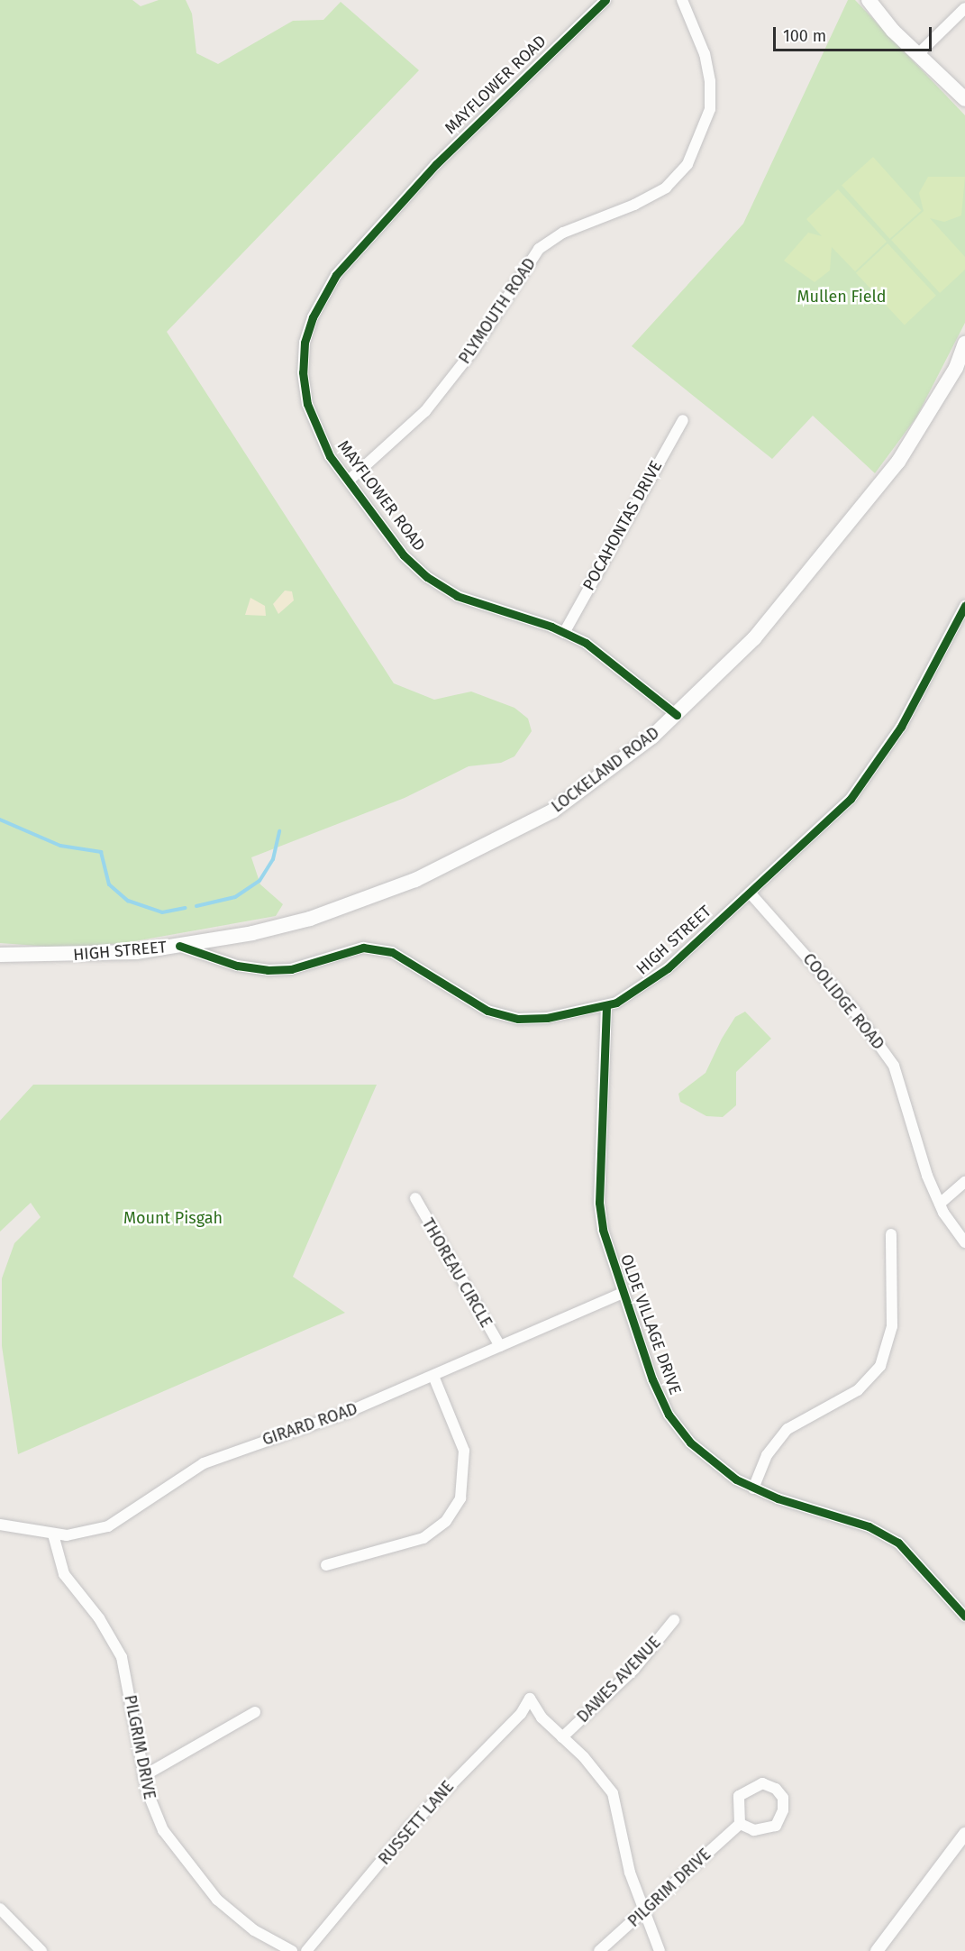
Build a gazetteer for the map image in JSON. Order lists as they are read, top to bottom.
{
  "streets": {
    "main road": ["LOCKELAND ROAD", "HIGH STREET"],
    "street": [
      "MAYFLOWER ROAD",
      "PLYMOUTH ROAD",
      "POCAHONTAS DRIVE",
      "COOLIDGE ROAD",
      "THOREAU CIRCLE",
      "OLDE VILLAGE DRIVE",
      "GIRARD ROAD",
      "DAWES AVENUE",
      "PILGRIM DRIVE",
      "RUSSETT LANE"
    ]
  },
  "crossings": [
    ["MAYFLOWER ROAD", "PLYMOUTH ROAD"],
    ["MAYFLOWER ROAD", "POCAHONTAS DRIVE"],
    ["MAYFLOWER ROAD", "LOCKELAND ROAD"],
    ["LOCKELAND ROAD", "HIGH STREET"],
    ["HIGH STREET", "COOLIDGE ROAD"],
    ["HIGH STREET", "OLDE VILLAGE DRIVE"],
    ["THOREAU CIRCLE", "GIRARD ROAD"],
    ["OLDE VILLAGE DRIVE", "GIRARD ROAD"],
    ["GIRARD ROAD", "PILGRIM DRIVE"],
    ["DAWES AVENUE", "RUSSETT LANE"]
  ],
  "parks": ["Mullen Field", "Mount Pisgah"],
  "scale_bar": "100 m"
}
